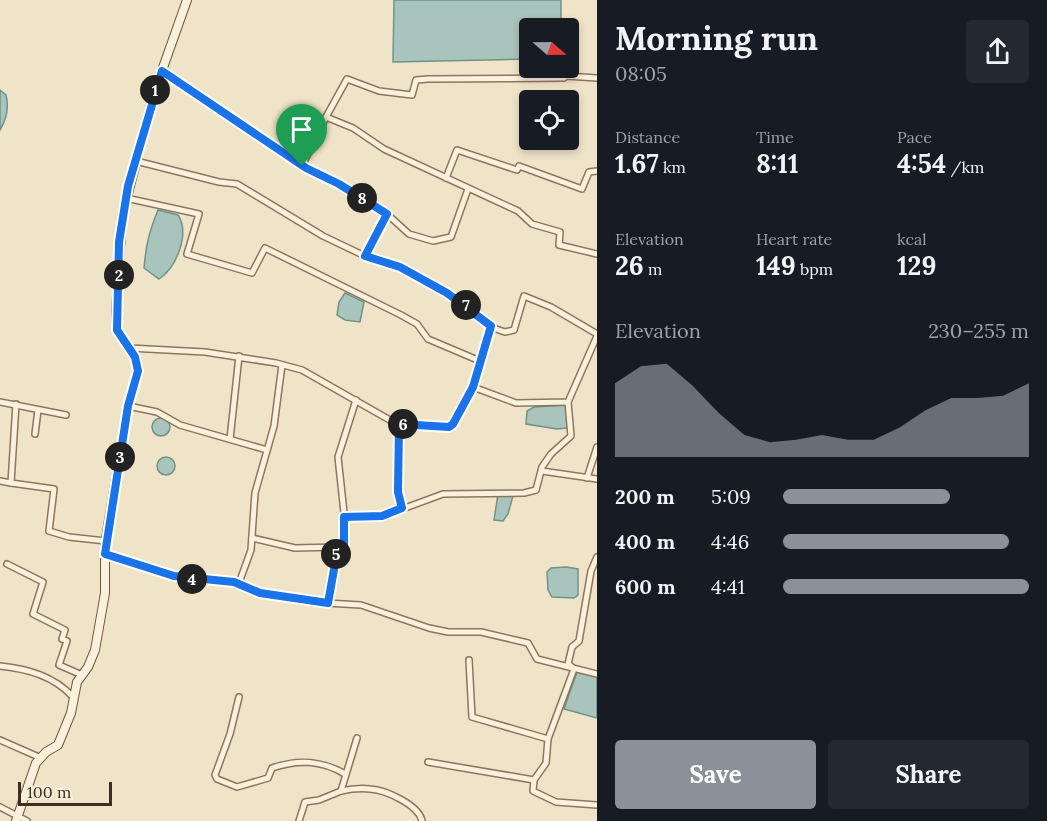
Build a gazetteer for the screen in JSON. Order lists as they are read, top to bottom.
{
  "scale_bar": "100 m",
  "north": "right",
  "page": {
    "heading": ["Morning run", "08:05"],
    "pins": [
      "1",
      "8",
      "2",
      "7",
      "6",
      "3",
      "5",
      "4"
    ],
    "stats": [
      ["Distance", "1.67 km"],
      ["Time", "8:11"],
      ["Pace", "4:54 /km"],
      ["Elevation", "26 m"],
      ["Heart rate", "149 bpm"],
      ["kcal", "129"]
    ],
    "chart": ["Elevation", "230–255 m"],
    "list": [
      {
        "name": "200 m",
        "note": "5:09"
      },
      {
        "name": "400 m",
        "note": "4:46"
      },
      {
        "name": "600 m",
        "note": "4:41"
      }
    ],
    "buttons": ["Save", "Share"],
    "scale": "100 m"
  }
}
